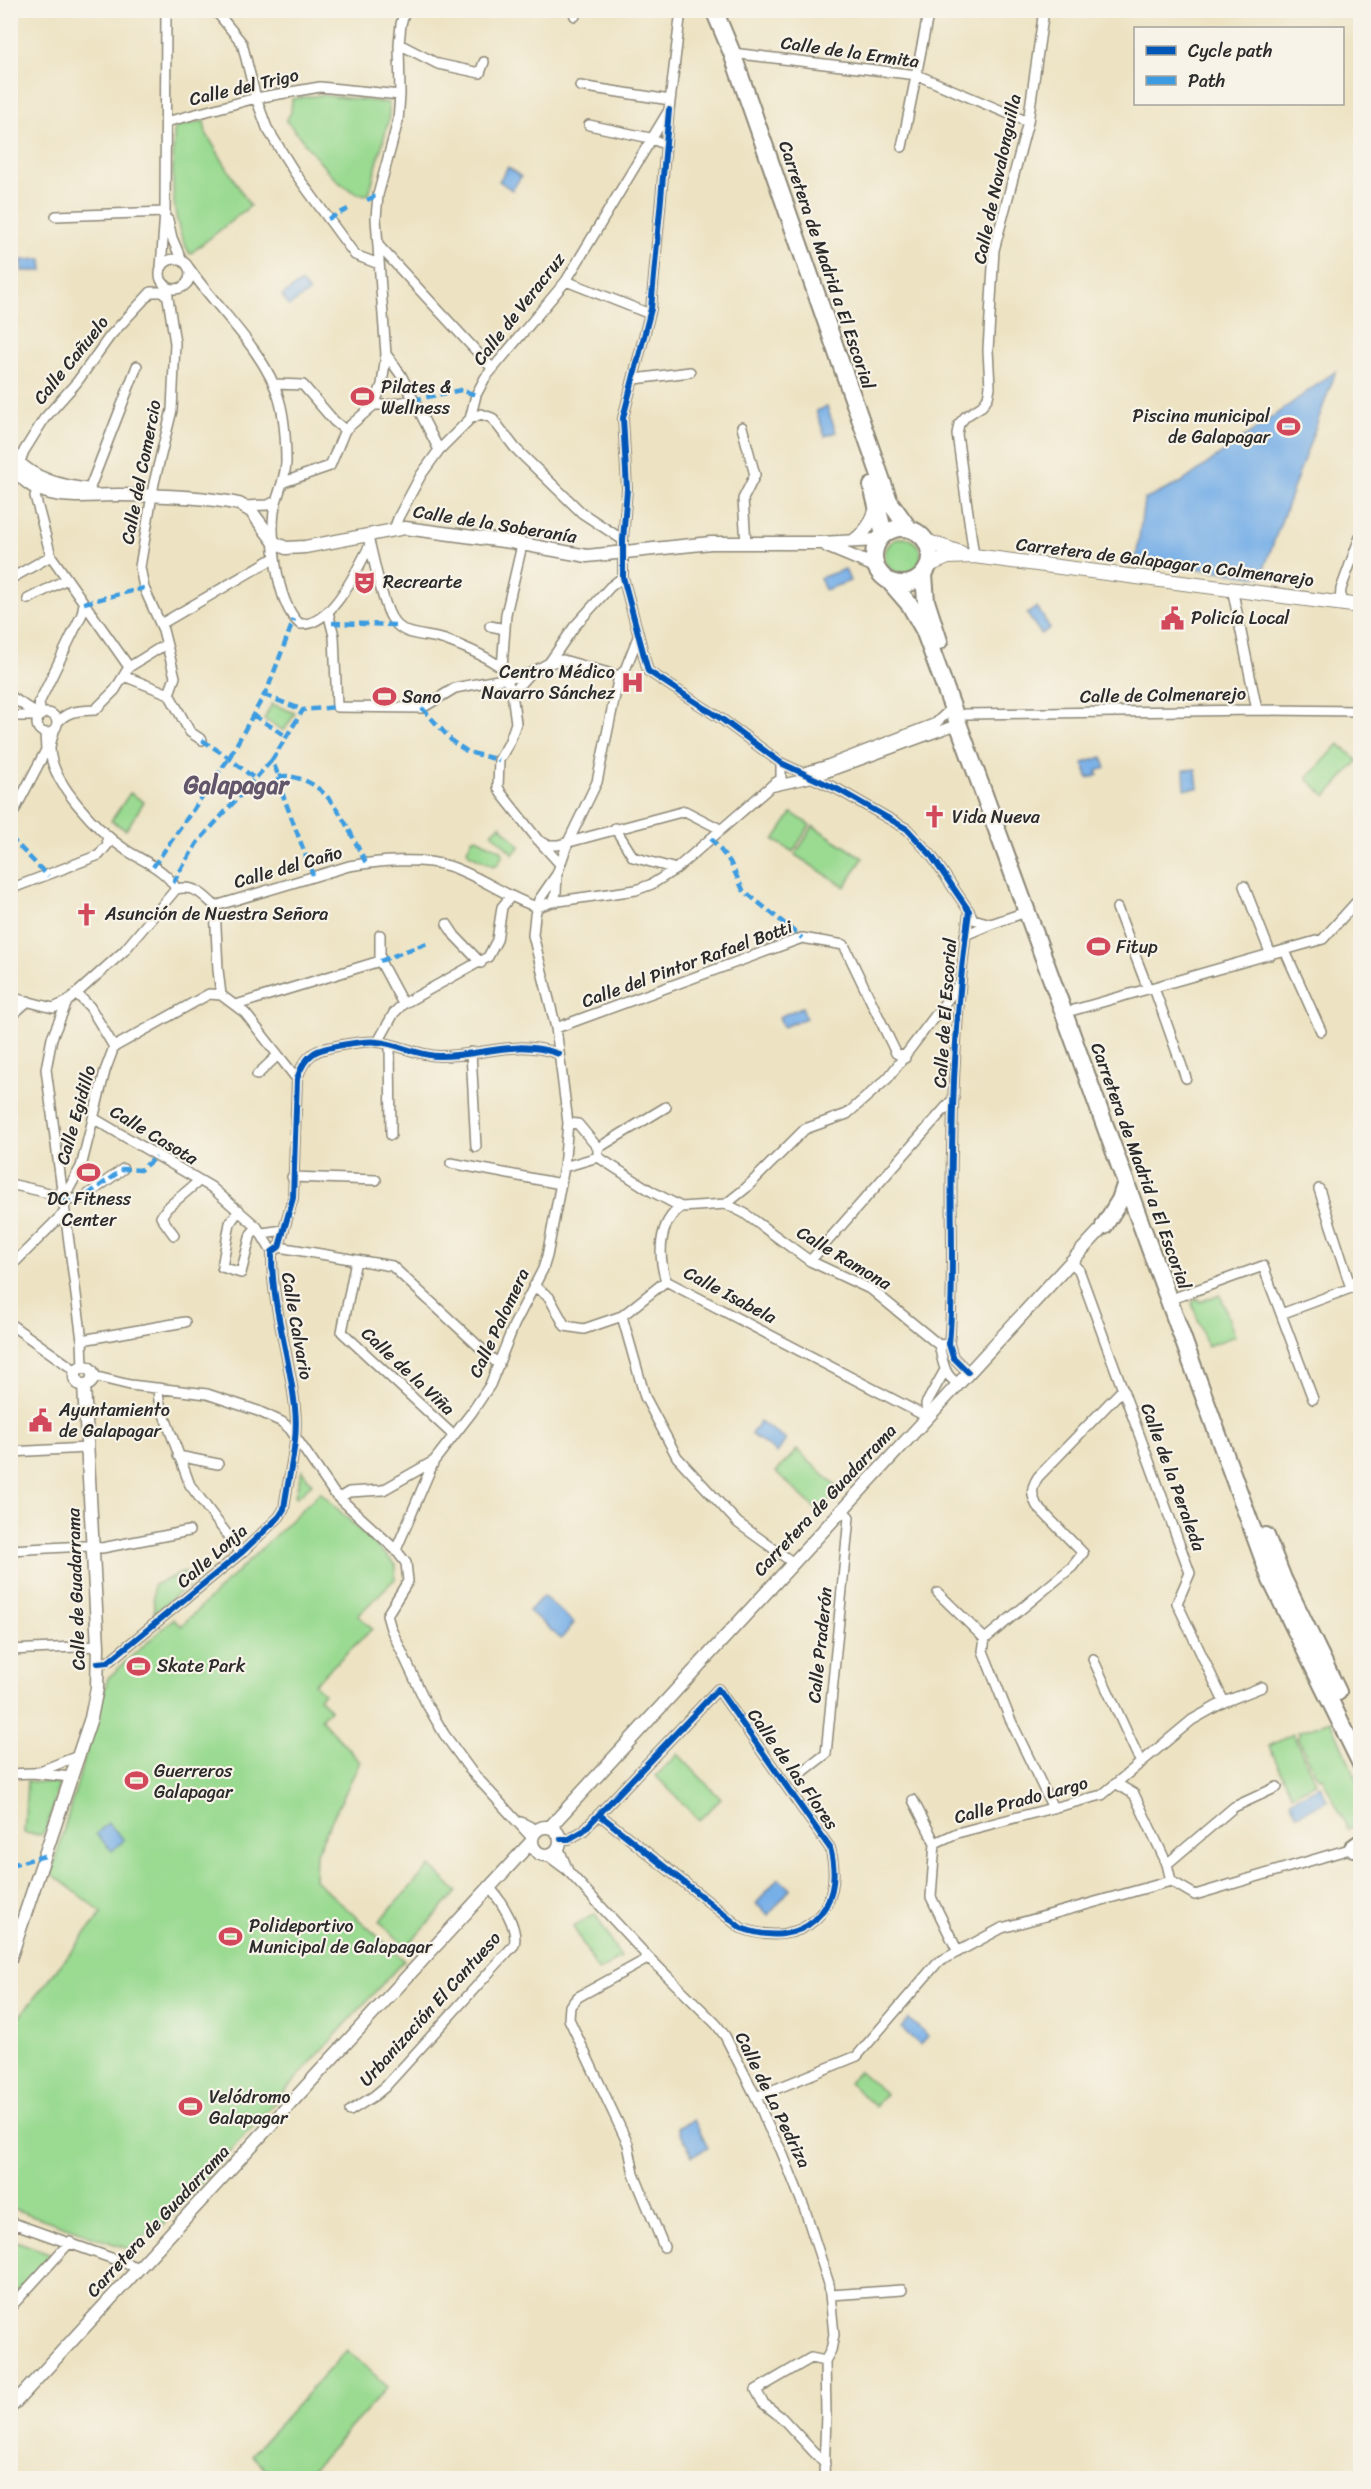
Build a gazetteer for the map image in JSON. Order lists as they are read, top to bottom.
{
  "streets": {
    "highway": ["Carretera de Madrid a El Escorial"],
    "main road": [
      "Calle de la Soberanía",
      "Carretera de Galapagar a Colmenarejo",
      "Carretera de Guadarrama",
      "Calle de Guadarrama"
    ],
    "street": [
      "Calle de la Ermita",
      "Calle del Trigo",
      "Calle de Navalonguilla",
      "Calle de Veracruz",
      "Calle Cañuelo",
      "Calle del Comercio",
      "Calle de Colmenarejo",
      "Calle del Caño",
      "Calle del Pintor Rafael Botti",
      "Calle de El Escorial",
      "Calle Egidillo",
      "Calle Casota",
      "Calle Ramona",
      "Calle Isabela",
      "Calle Palomera",
      "Calle Calvario",
      "Calle de la Viña",
      "Calle de la Peraleda",
      "Calle Lonja",
      "Calle Praderón",
      "Calle de las Flores",
      "Calle Prado Largo",
      "Urbanización El Cantueso",
      "Calle de La Pedriza"
    ]
  },
  "crossings": [
    ["Calle de la Ermita", "Calle de Navalonguilla"],
    ["Calle de la Ermita", "Carretera de Madrid a El Escorial"],
    ["Calle de Navalonguilla", "Carretera de Galapagar a Colmenarejo"],
    ["Carretera de Madrid a El Escorial", "Calle de la Soberanía"],
    ["Carretera de Madrid a El Escorial", "Carretera de Galapagar a Colmenarejo"],
    ["Carretera de Madrid a El Escorial", "Calle de Colmenarejo"],
    ["Calle de Veracruz", "Calle de la Soberanía"],
    ["Calle de Veracruz", "Calle de Colmenarejo"],
    ["Calle Cañuelo", "Calle del Comercio"],
    ["Calle de la Soberanía", "Carretera de Galapagar a Colmenarejo"],
    ["Calle de Colmenarejo", "Calle del Caño"],
    ["Calle del Caño", "Calle de Guadarrama"],
    ["Calle de El Escorial", "Calle Ramona"],
    ["Calle Egidillo", "Calle Casota"],
    ["Calle Egidillo", "Calle de Guadarrama"],
    ["Calle Casota", "Calle Calvario"],
    ["Calle Isabela", "Calle Palomera"],
    ["Calle Isabela", "Carretera de Guadarrama"],
    ["Calle Palomera", "Calle de la Viña"],
    ["Calle Calvario", "Calle Lonja"],
    ["Calle de la Peraleda", "Carretera de Guadarrama"],
    ["Calle de la Peraleda", "Calle Prado Largo"],
    ["Carretera de Guadarrama", "Calle Praderón"],
    ["Carretera de Guadarrama", "Calle de las Flores"],
    ["Carretera de Guadarrama", "Urbanización El Cantueso"],
    ["Carretera de Guadarrama", "Calle de La Pedriza"],
    ["Calle Lonja", "Calle de Guadarrama"],
    ["Calle de las Flores", "Calle de La Pedriza"]
  ],
  "districts": ["Galapagar"],
  "places": {
    "sports": [
      "Pilates & Wellness",
      "Piscina municipal de Galapagar",
      "Sano",
      "Fitup",
      "DC Fitness Center",
      "Skate Park",
      "Guerreros Galapagar",
      "Polideportivo Municipal de Galapagar",
      "Velódromo Galapagar"
    ],
    "theatre": ["Recrearte"],
    "public building": ["Policía Local", "Ayuntamiento de Galapagar"],
    "hospital": ["Centro Médico Navarro Sánchez"],
    "church": ["Vida Nueva", "Asunción de Nuestra Señora"]
  },
  "legend": ["Cycle path", "Path"]
}
